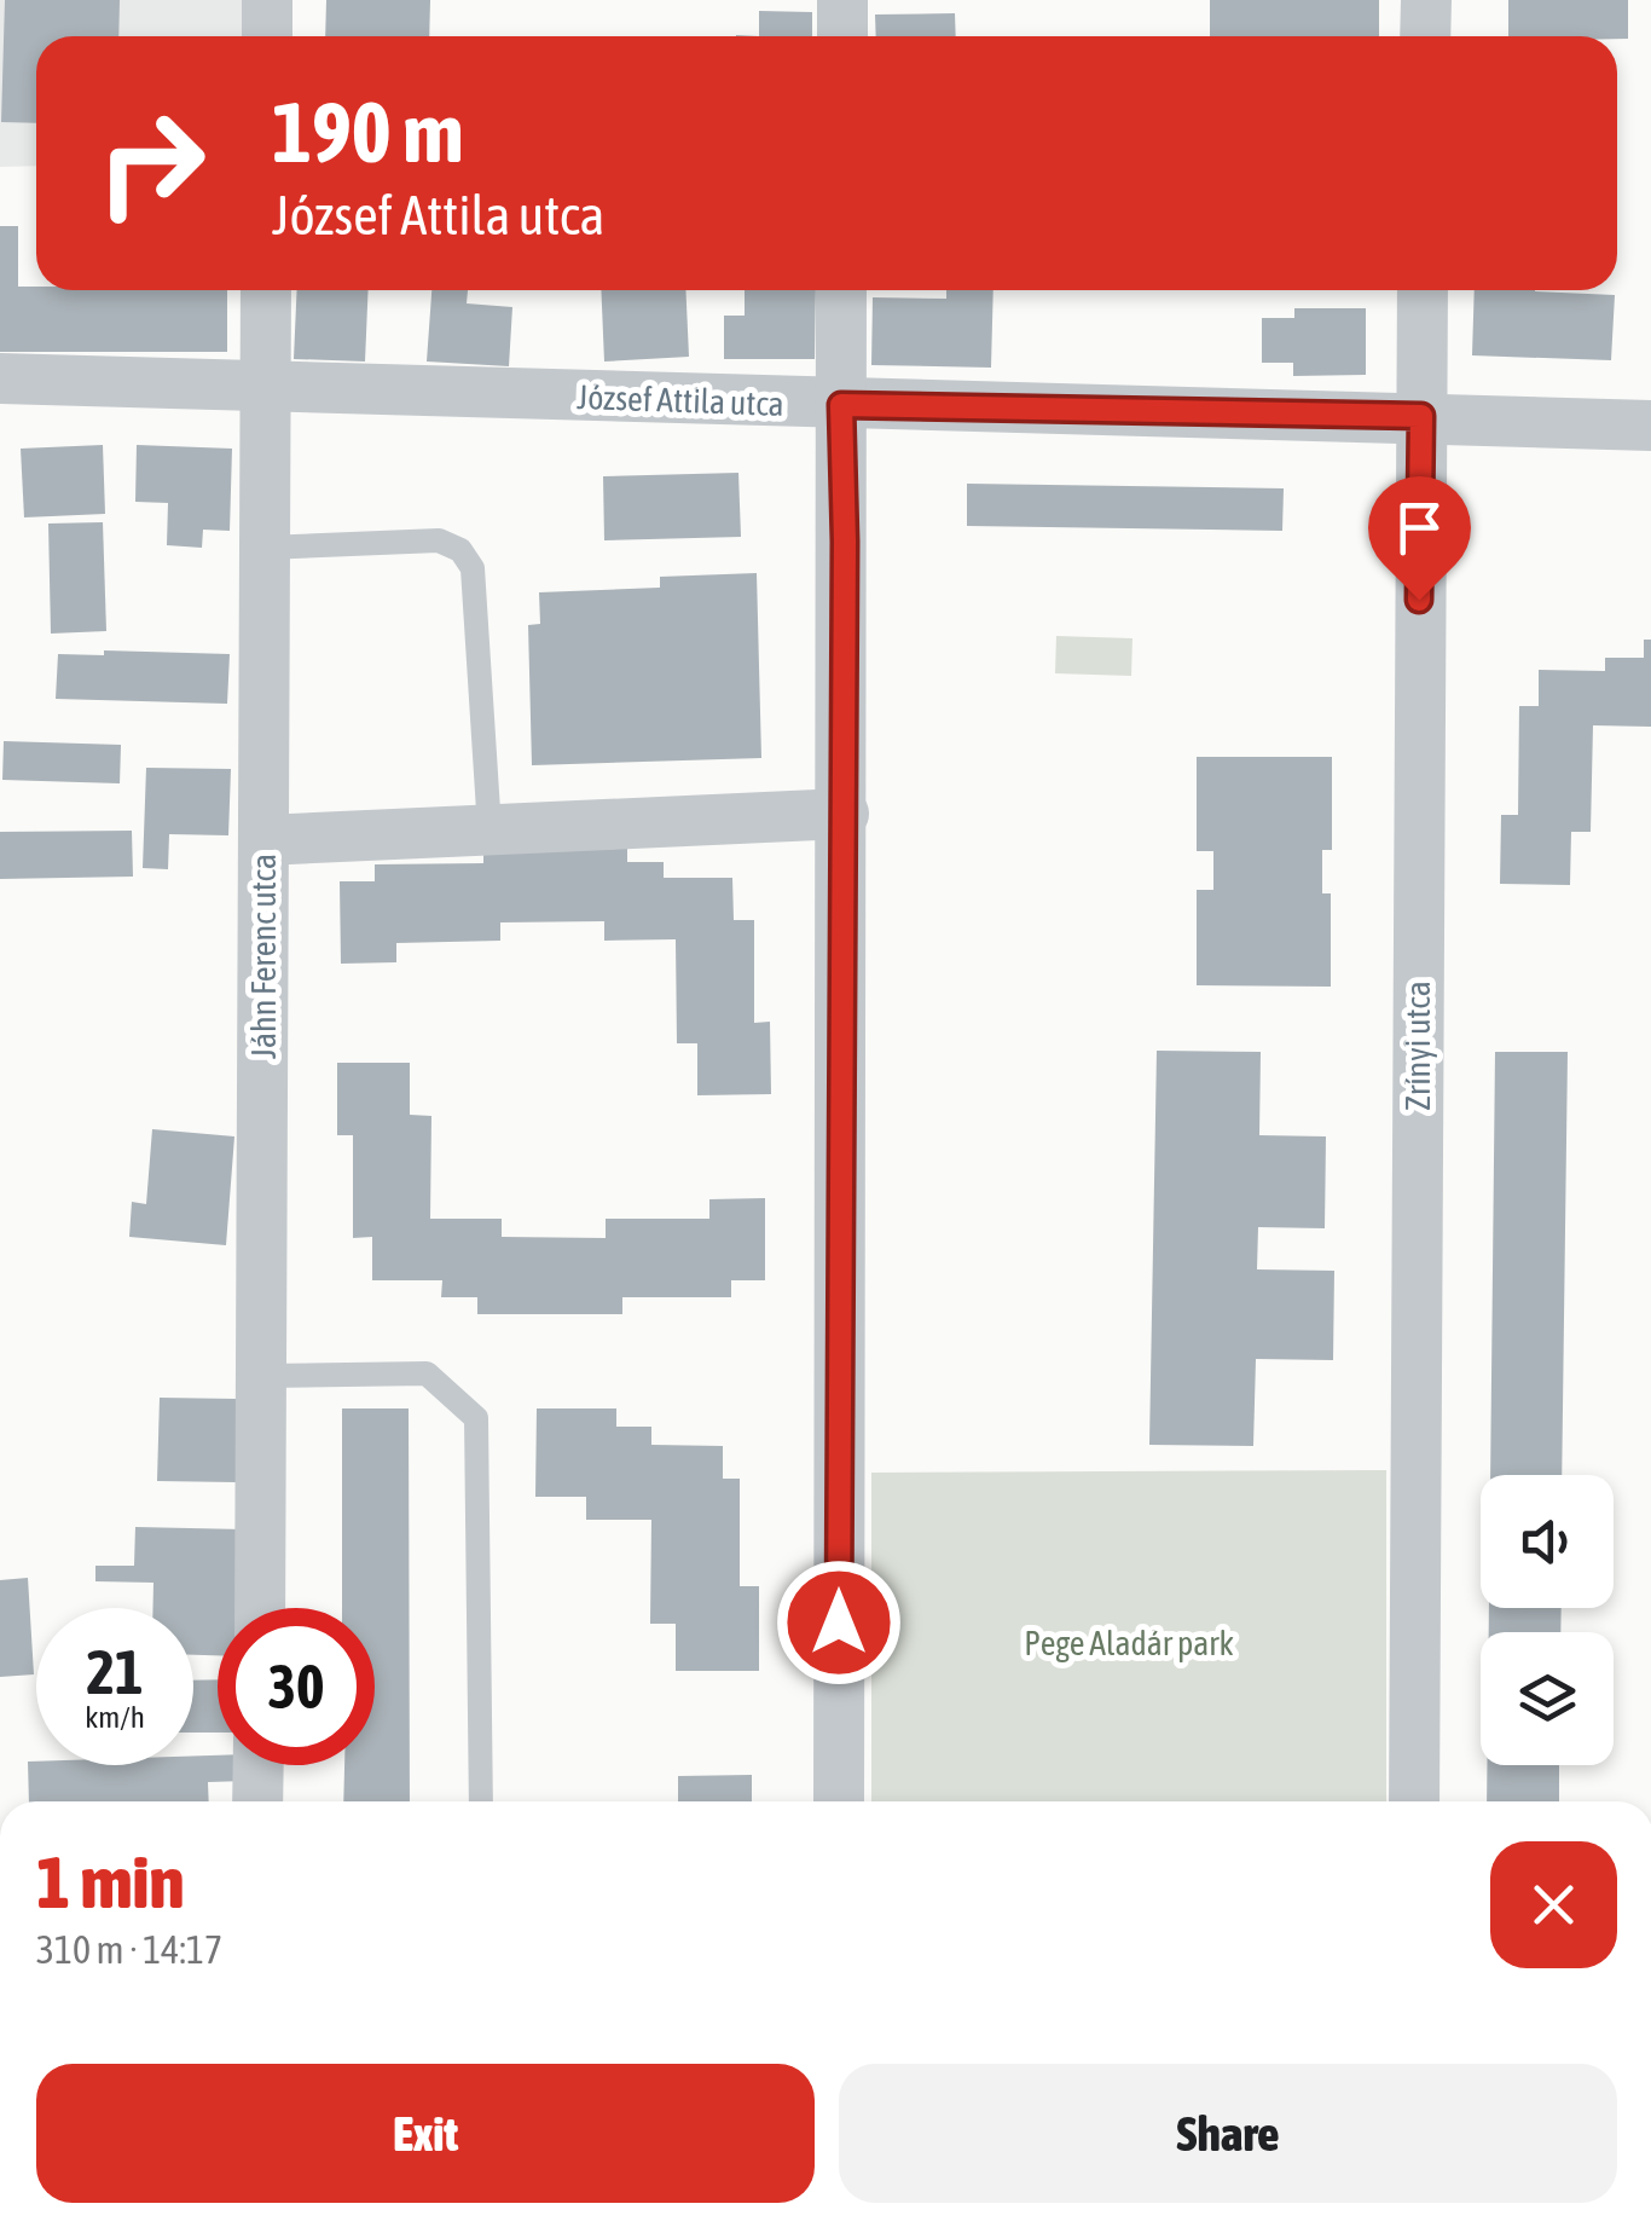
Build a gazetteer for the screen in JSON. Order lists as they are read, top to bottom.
{
  "streets": {
    "street": ["József Attila utca", "Jáhn Ferenc utca", "Zrínyi utca"]
  },
  "crossings": [
    ["József Attila utca", "Jáhn Ferenc utca"],
    ["József Attila utca", "Zrínyi utca"]
  ],
  "parks": ["Pege Aladár park"],
  "page": {
    "turn": ["190 m", "József Attila utca"],
    "speed": "21 km/h",
    "limit": "30",
    "heading": ["1 min", "310 m · 14:17"],
    "buttons": ["Exit", "Share"]
  }
}
